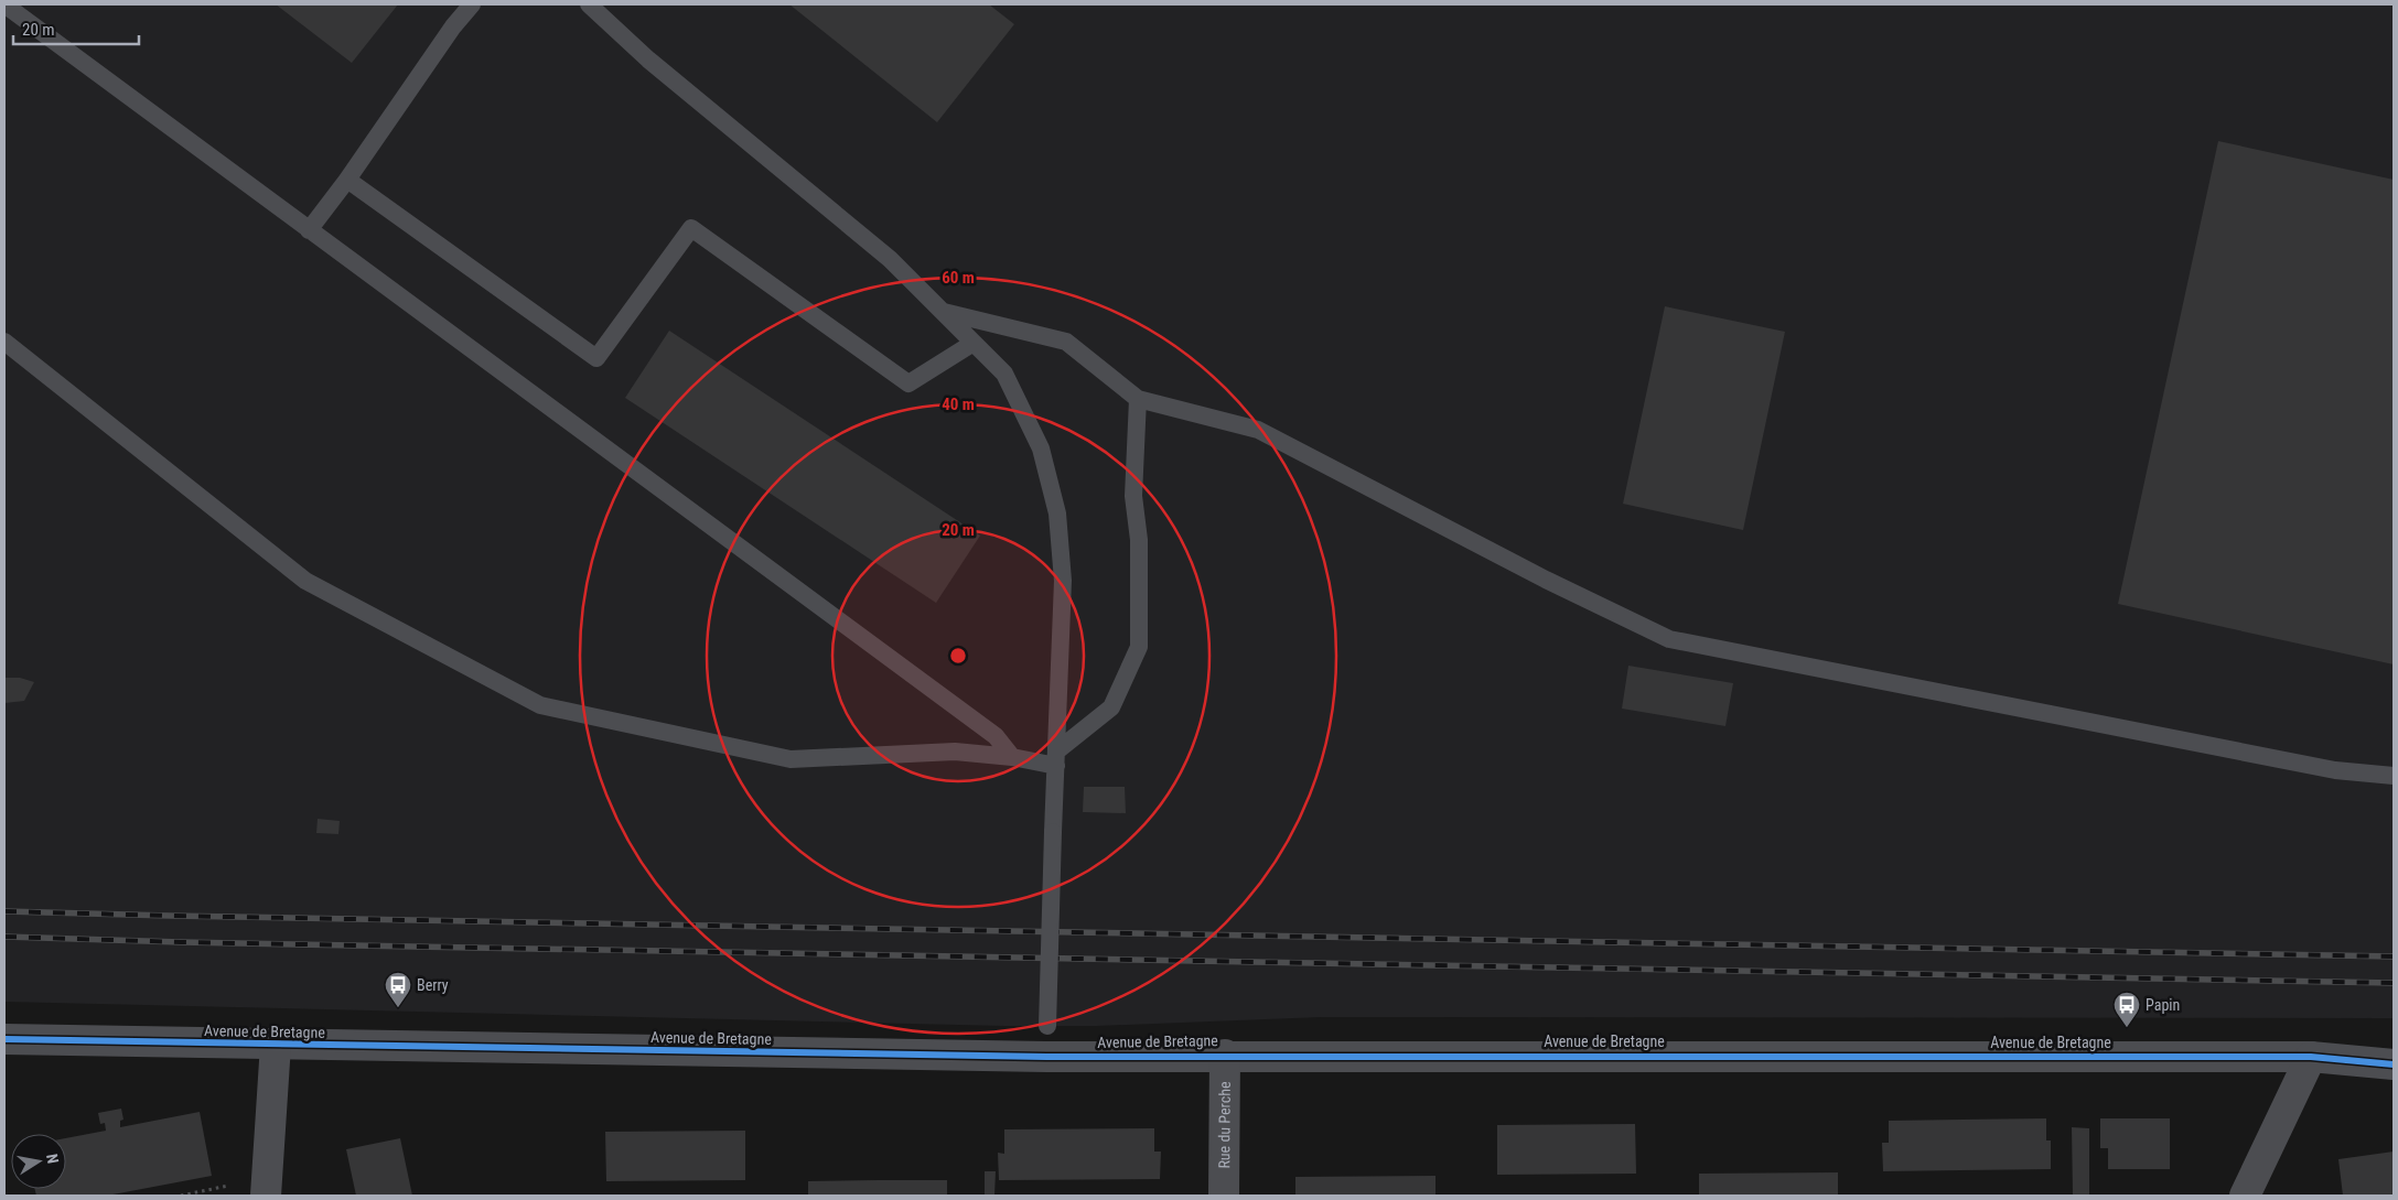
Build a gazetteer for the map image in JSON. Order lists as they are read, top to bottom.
{
  "streets": {
    "street": ["Avenue de Bretagne", "Rue du Perche"]
  },
  "crossings": [
    ["Avenue de Bretagne", "Rue du Perche"]
  ],
  "places": {
    "bus stop": ["Berry", "Papin"]
  },
  "scale_bar": "20 m",
  "north": "right",
  "rings": ["60 m", "40 m", "20 m"]
}
